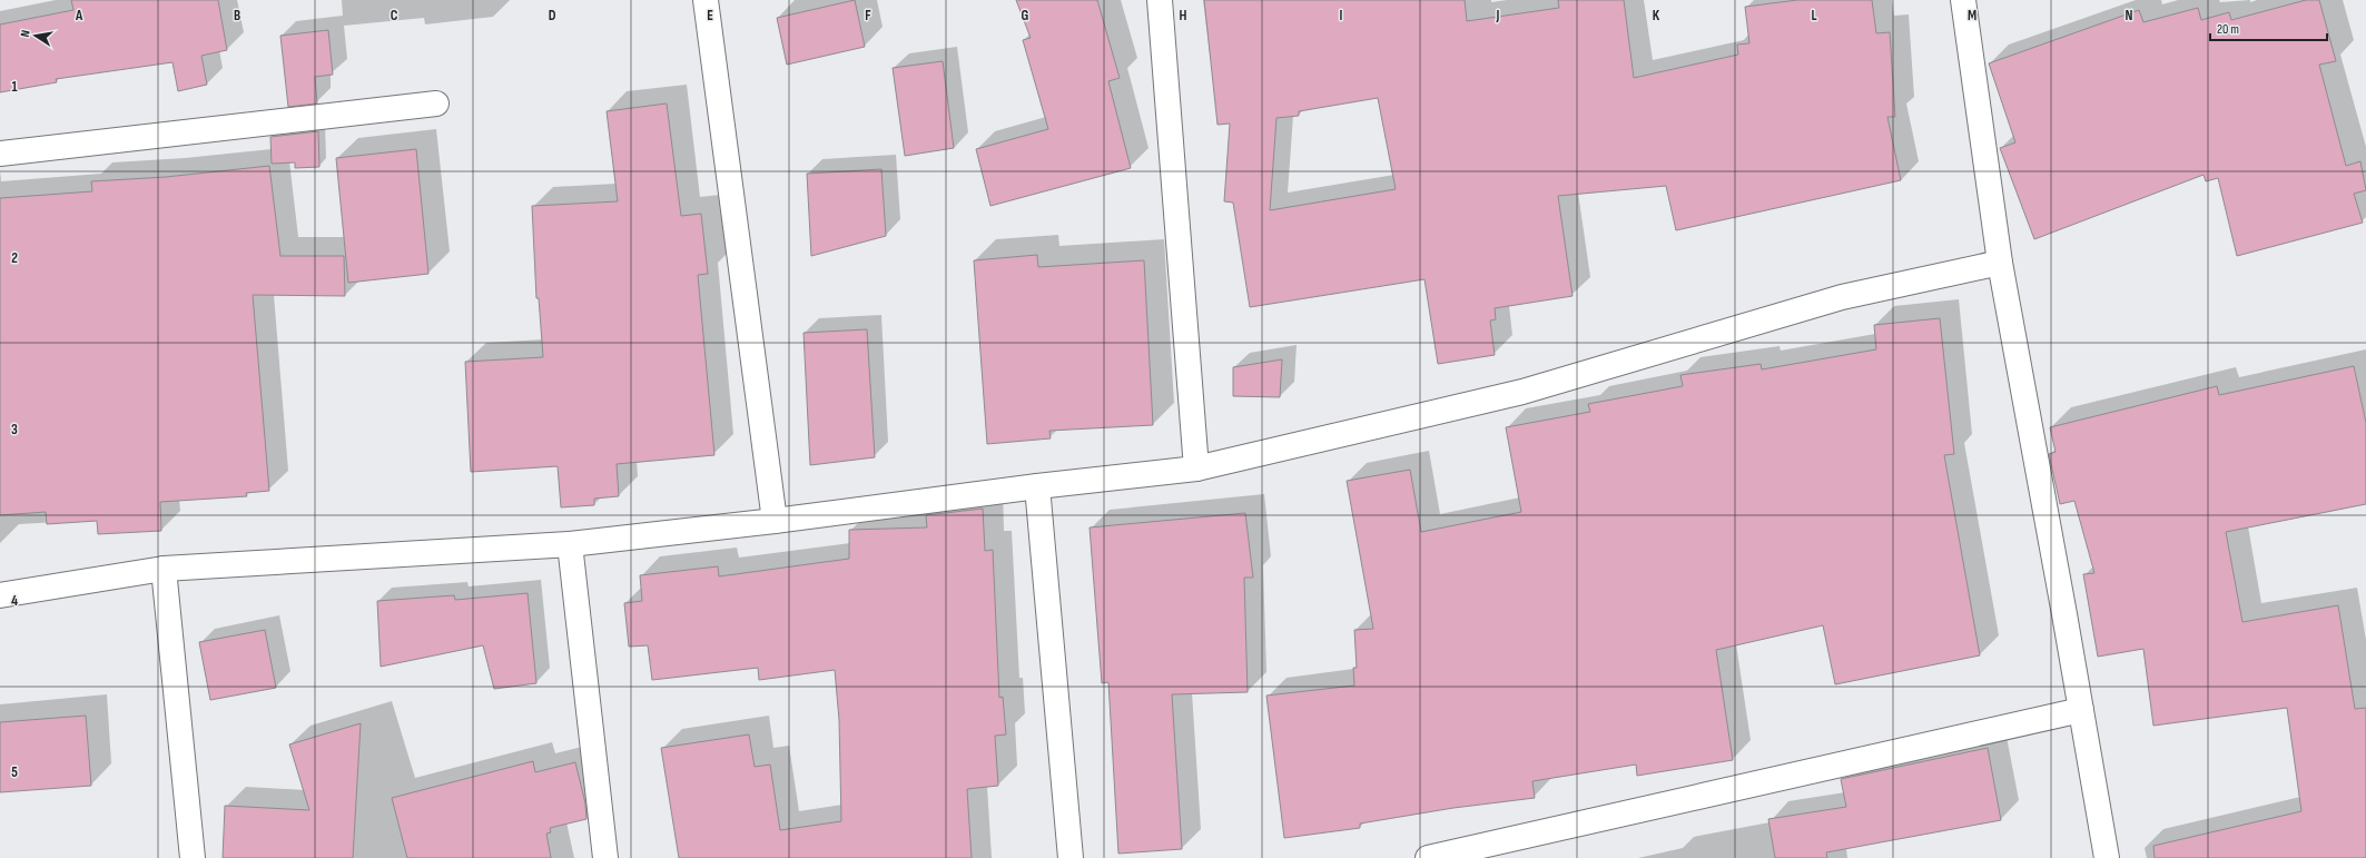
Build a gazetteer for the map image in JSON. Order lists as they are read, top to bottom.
{
  "scale_bar": "20 m",
  "north": "left",
  "grid": {
    "columns": [
      "A",
      "B",
      "C",
      "D",
      "E",
      "F",
      "G",
      "H",
      "I",
      "J",
      "K",
      "L",
      "M",
      "N"
    ],
    "rows": [
      "1",
      "2",
      "3",
      "4",
      "5"
    ]
  }
}
